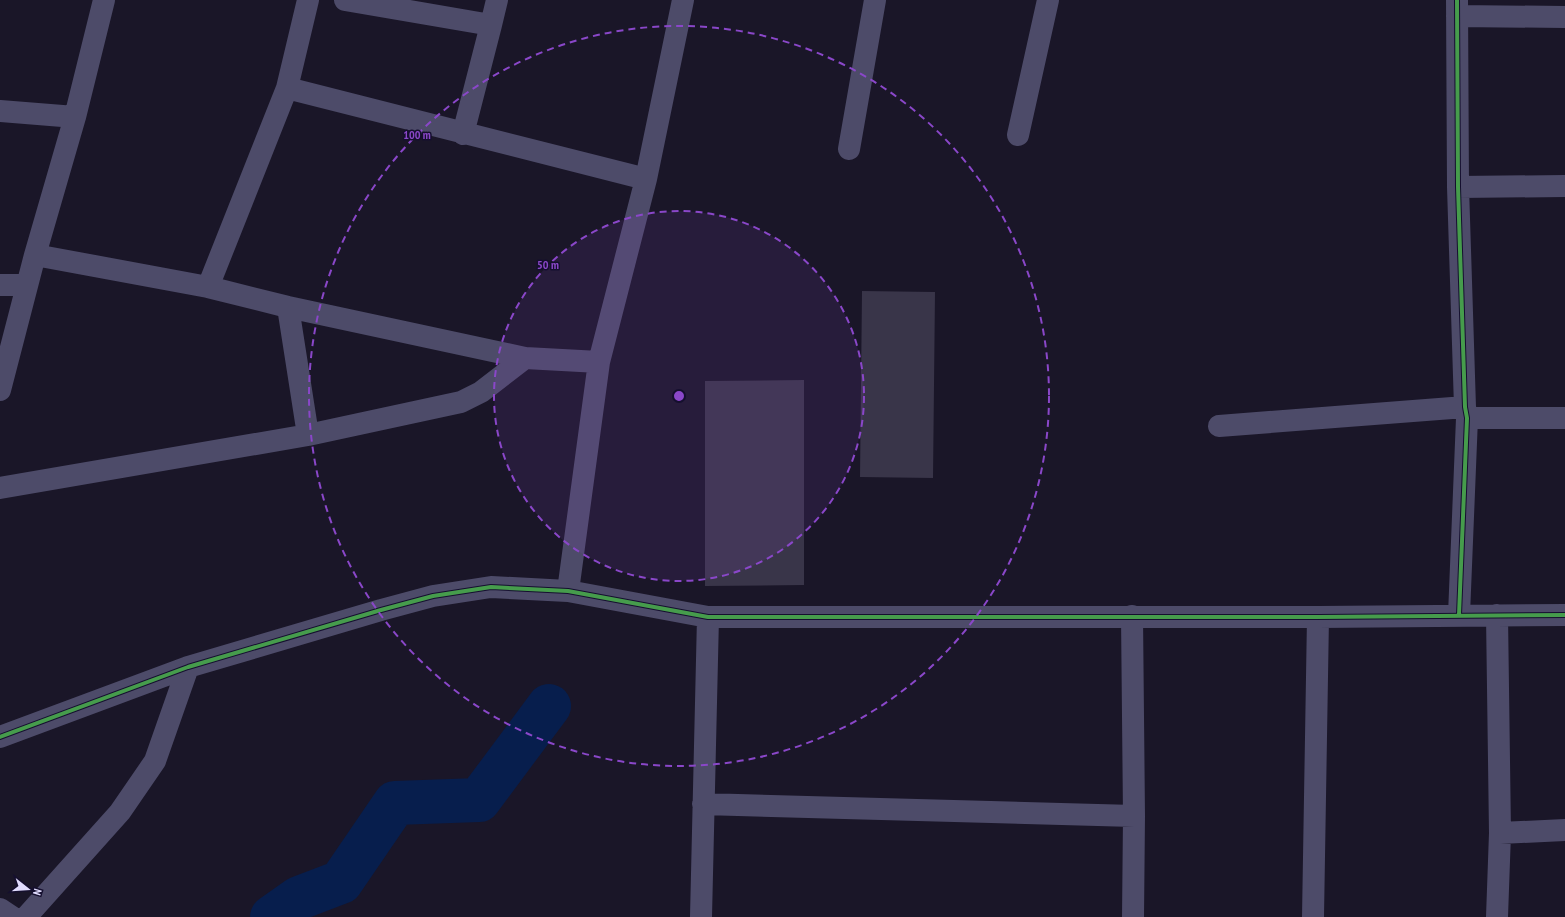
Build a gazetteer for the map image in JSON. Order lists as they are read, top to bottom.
{
  "north": "right",
  "rings": ["100 m", "50 m"]
}
